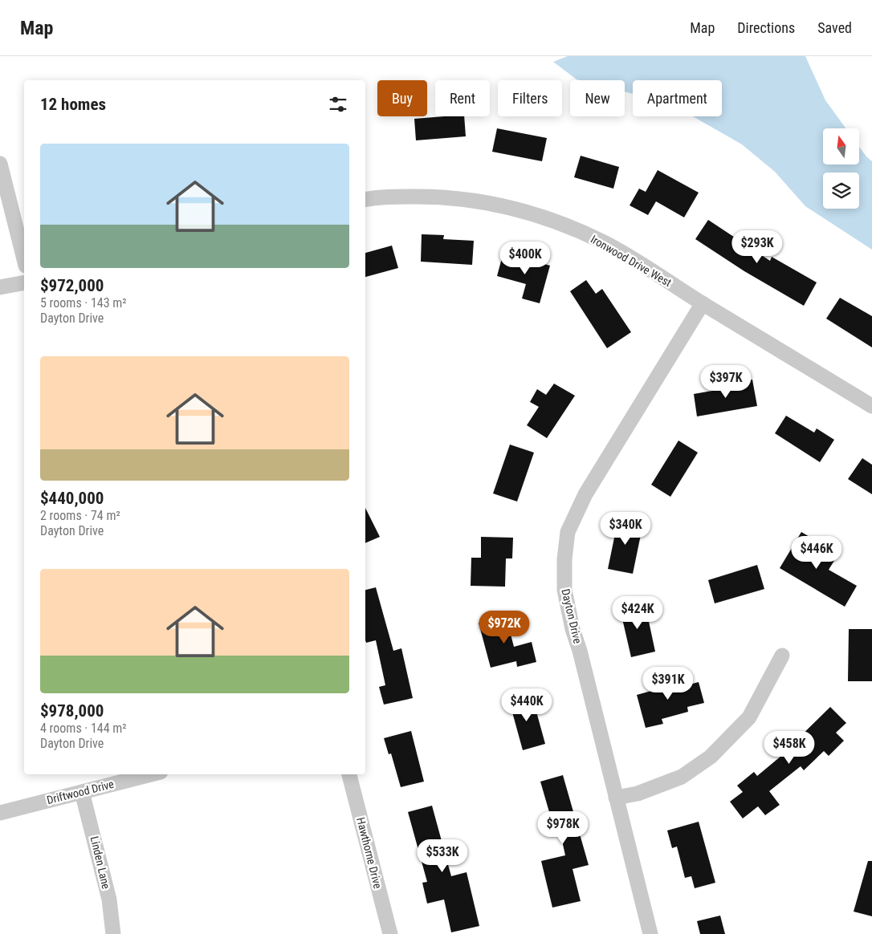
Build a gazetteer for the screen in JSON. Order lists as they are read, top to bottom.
{
  "streets": {
    "street": [
      "Ironwood Drive West",
      "Dayton Drive",
      "Driftwood Drive",
      "Hawthorne Drive",
      "Linden Lane"
    ]
  },
  "crossings": [
    ["Ironwood Drive West", "Dayton Drive"],
    ["Driftwood Drive", "Linden Lane"]
  ],
  "north": "top",
  "page": {
    "header": "Map",
    "nav": ["Map", "Directions", "Saved"],
    "chip": [
      "Buy",
      "Rent",
      "Filters",
      "New",
      "Apartment"
    ],
    "heading": "12 homes",
    "list": [
      {
        "name": "$972,000",
        "note": "5 rooms · 143 m² · Dayton Drive"
      },
      {
        "name": "$440,000",
        "note": "2 rooms · 74 m² · Dayton Drive"
      },
      {
        "name": "$978,000",
        "note": "4 rooms · 144 m² · Dayton Drive"
      }
    ],
    "price": [
      "$293K",
      "$400K",
      "$397K",
      "$340K",
      "$446K",
      "$424K",
      "$972K",
      "$391K",
      "$440K",
      "$458K",
      "$978K",
      "$533K"
    ]
  }
}
